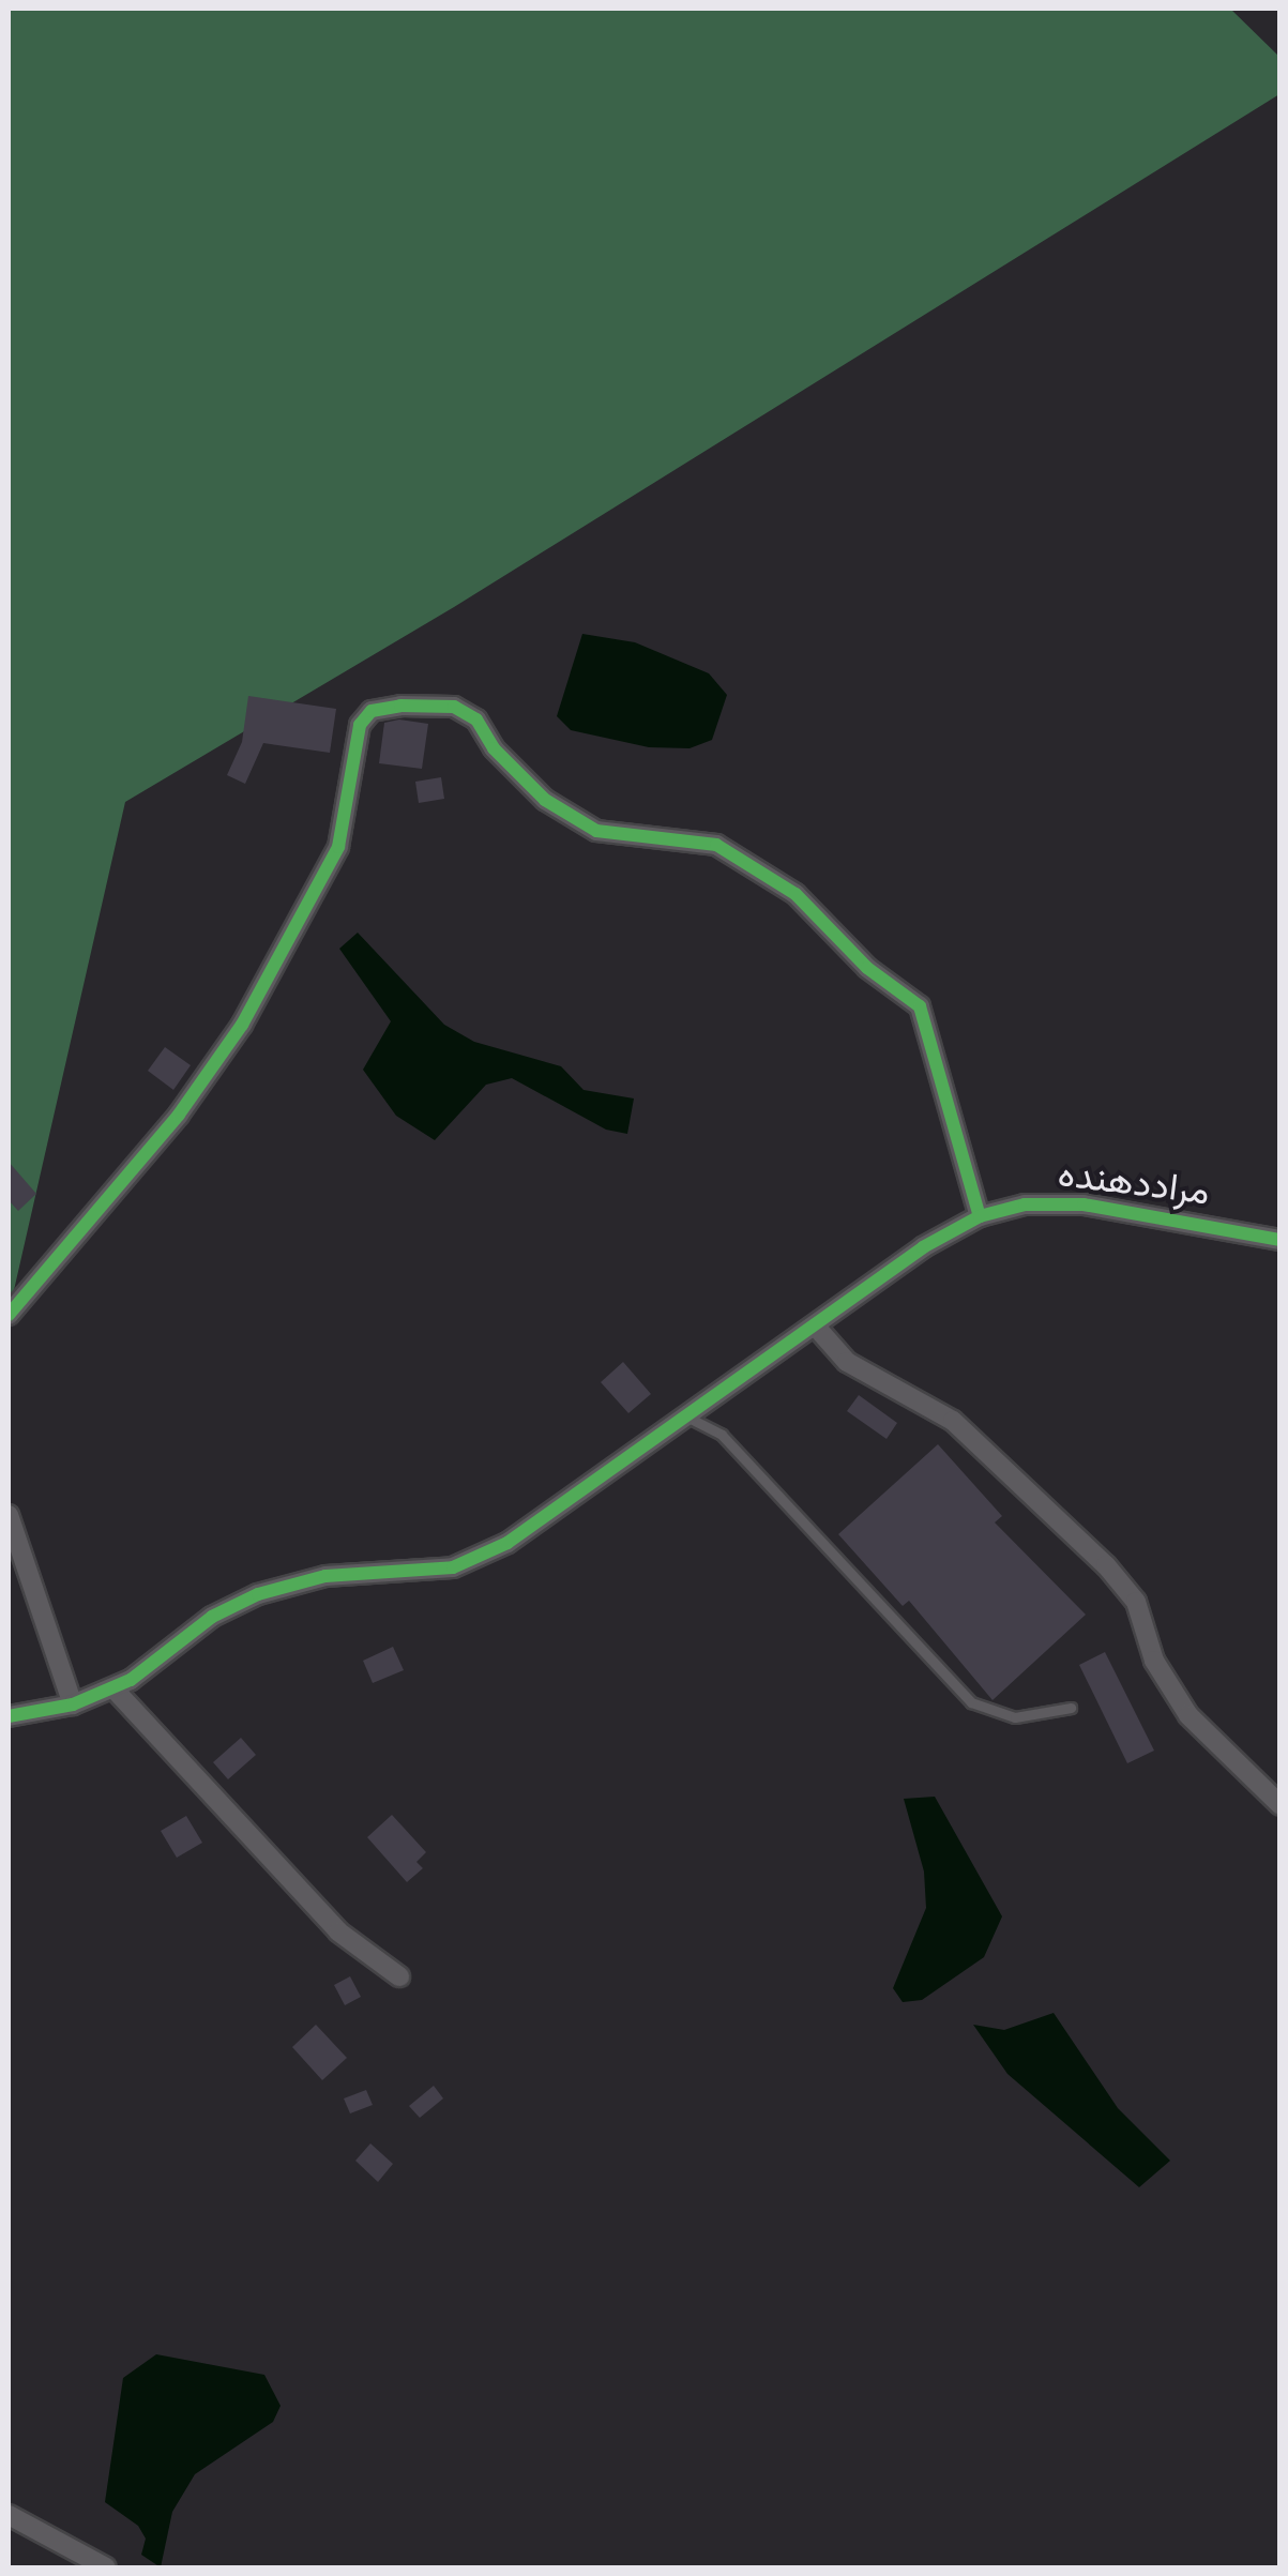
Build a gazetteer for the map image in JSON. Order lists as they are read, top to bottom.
{
  "streets": {
    "street": ["مراددهنده"]
  }
}
